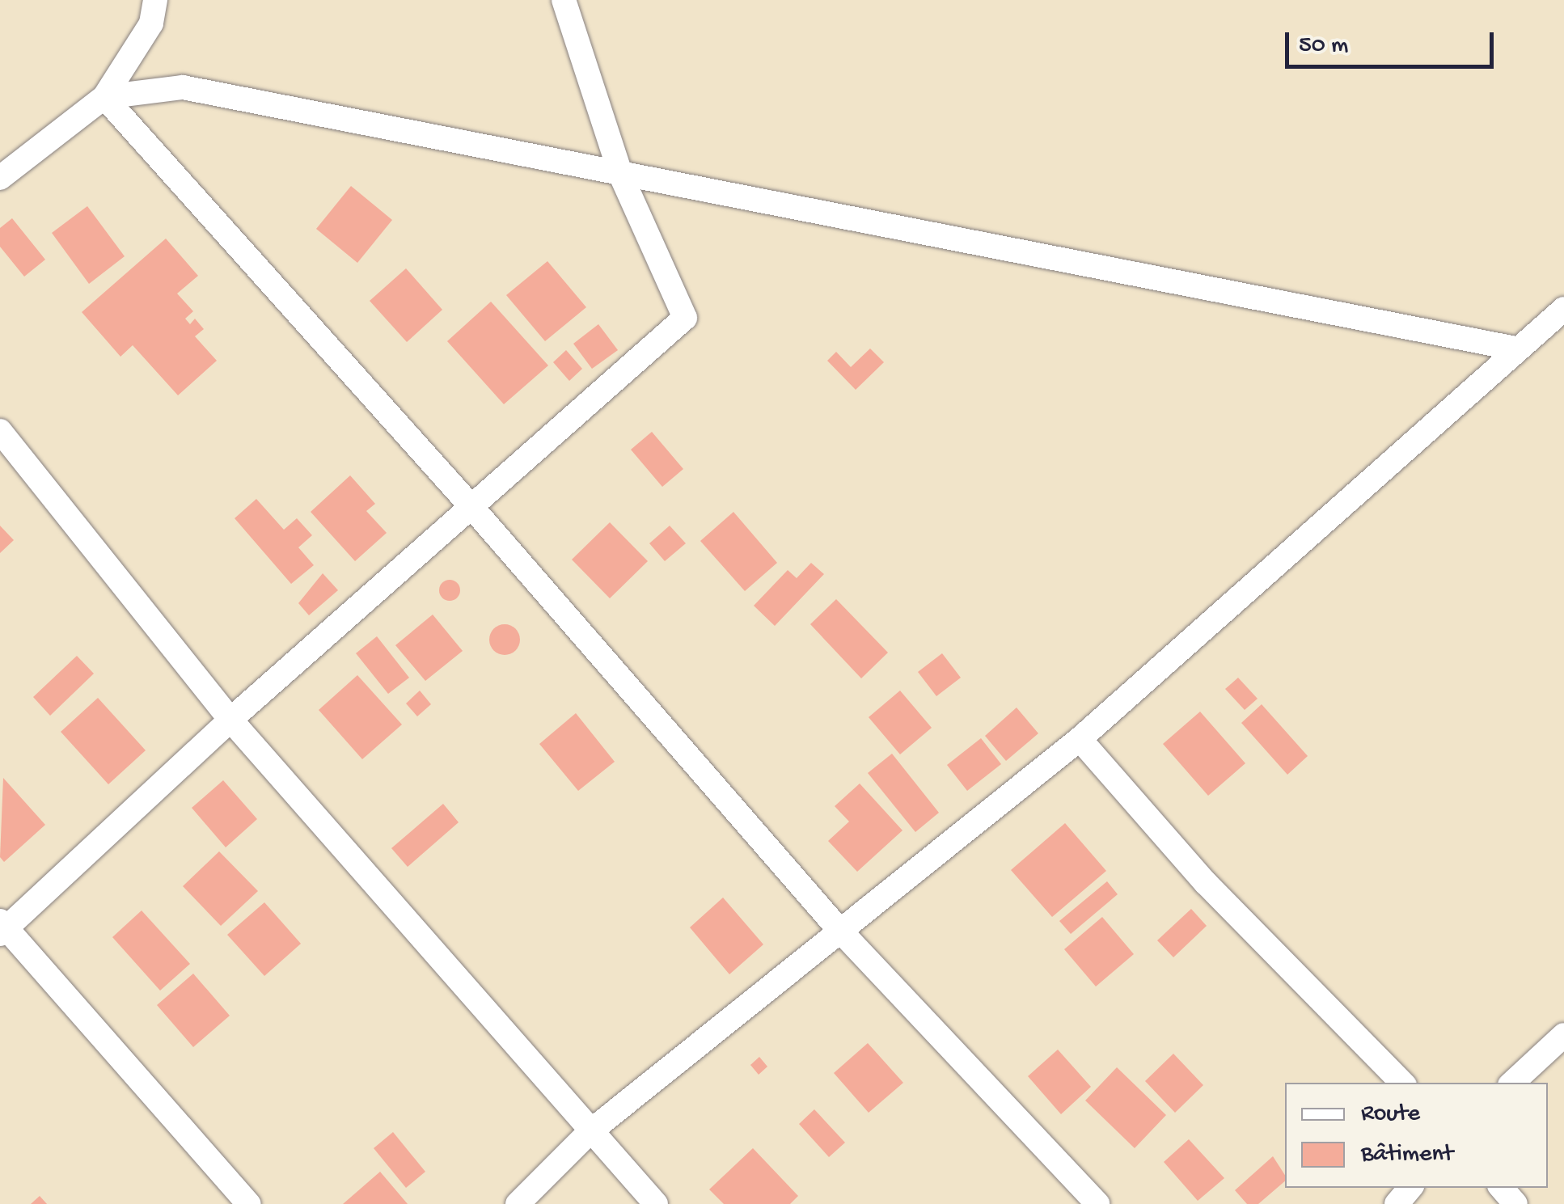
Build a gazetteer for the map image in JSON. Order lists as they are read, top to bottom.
{
  "legend": ["Route", "Bâtiment"],
  "scale_bar": "50 m"
}
